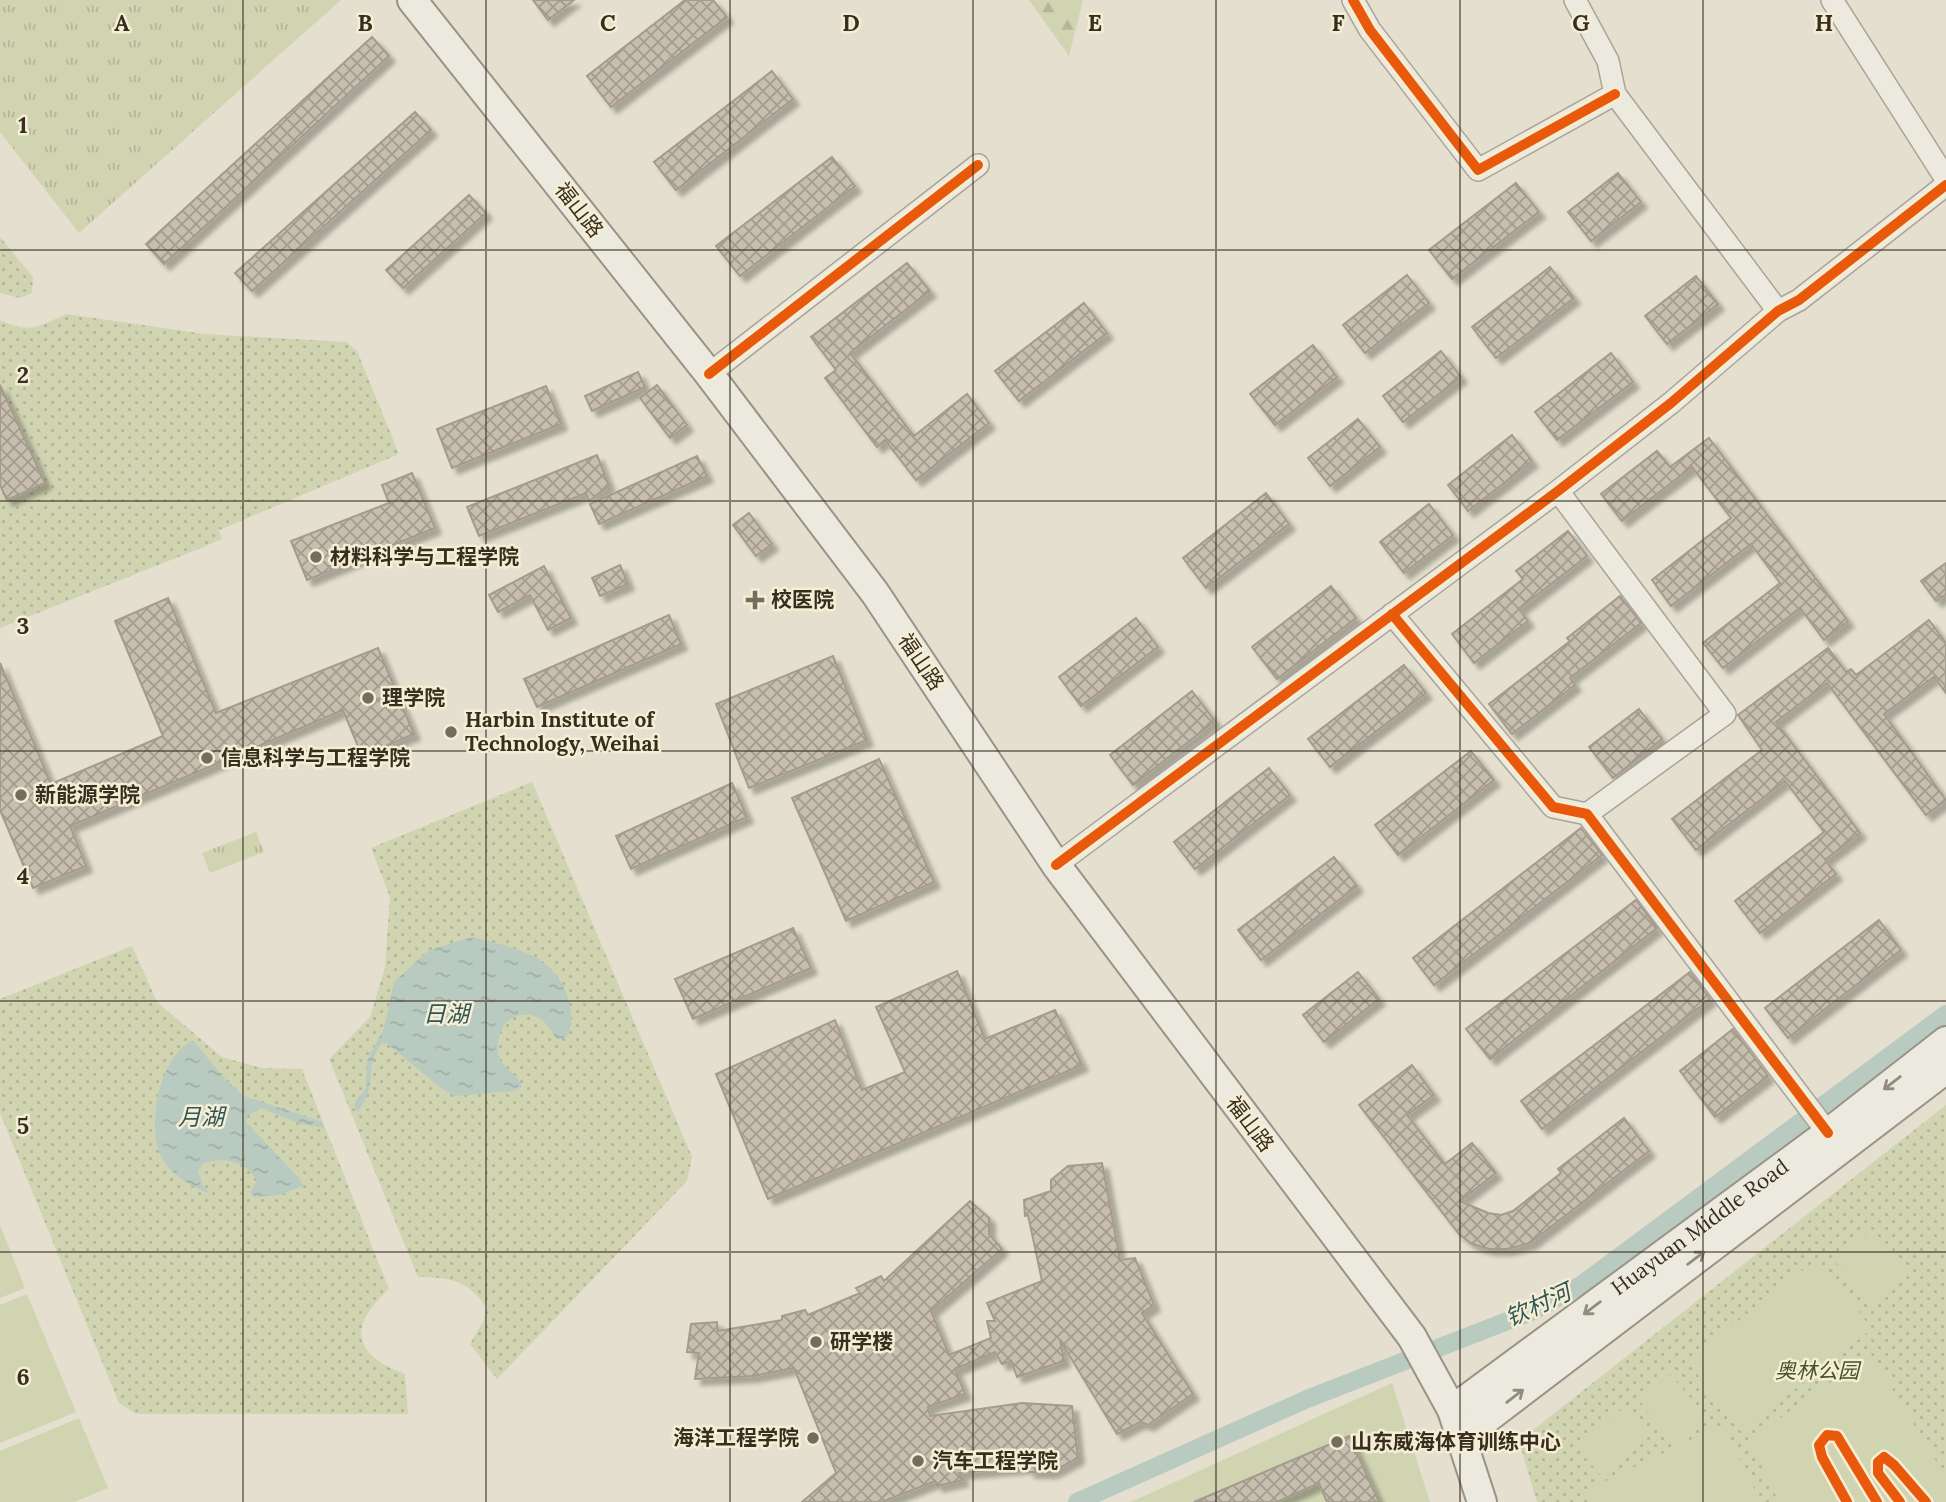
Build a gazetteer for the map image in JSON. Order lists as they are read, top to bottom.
{
  "streets": {
    "main road": ["福山路", "Huayuan Middle Road"]
  },
  "crossings": [
    ["福山路", "Huayuan Middle Road"]
  ],
  "water": ["日湖", "月湖", "钦村河"],
  "parks": ["奥林公园"],
  "places": {
    "other": [
      "材料科学与工程学院",
      "理学院",
      "Harbin Institute of Technology, Weihai",
      "信息科学与工程学院",
      "新能源学院",
      "研学楼",
      "海洋工程学院",
      "山东威海体育训练中心",
      "汽车工程学院"
    ],
    "health": ["校医院"]
  },
  "grid": {
    "columns": [
      "A",
      "B",
      "C",
      "D",
      "E",
      "F",
      "G",
      "H"
    ],
    "rows": [
      "1",
      "2",
      "3",
      "4",
      "5",
      "6"
    ]
  }
}
